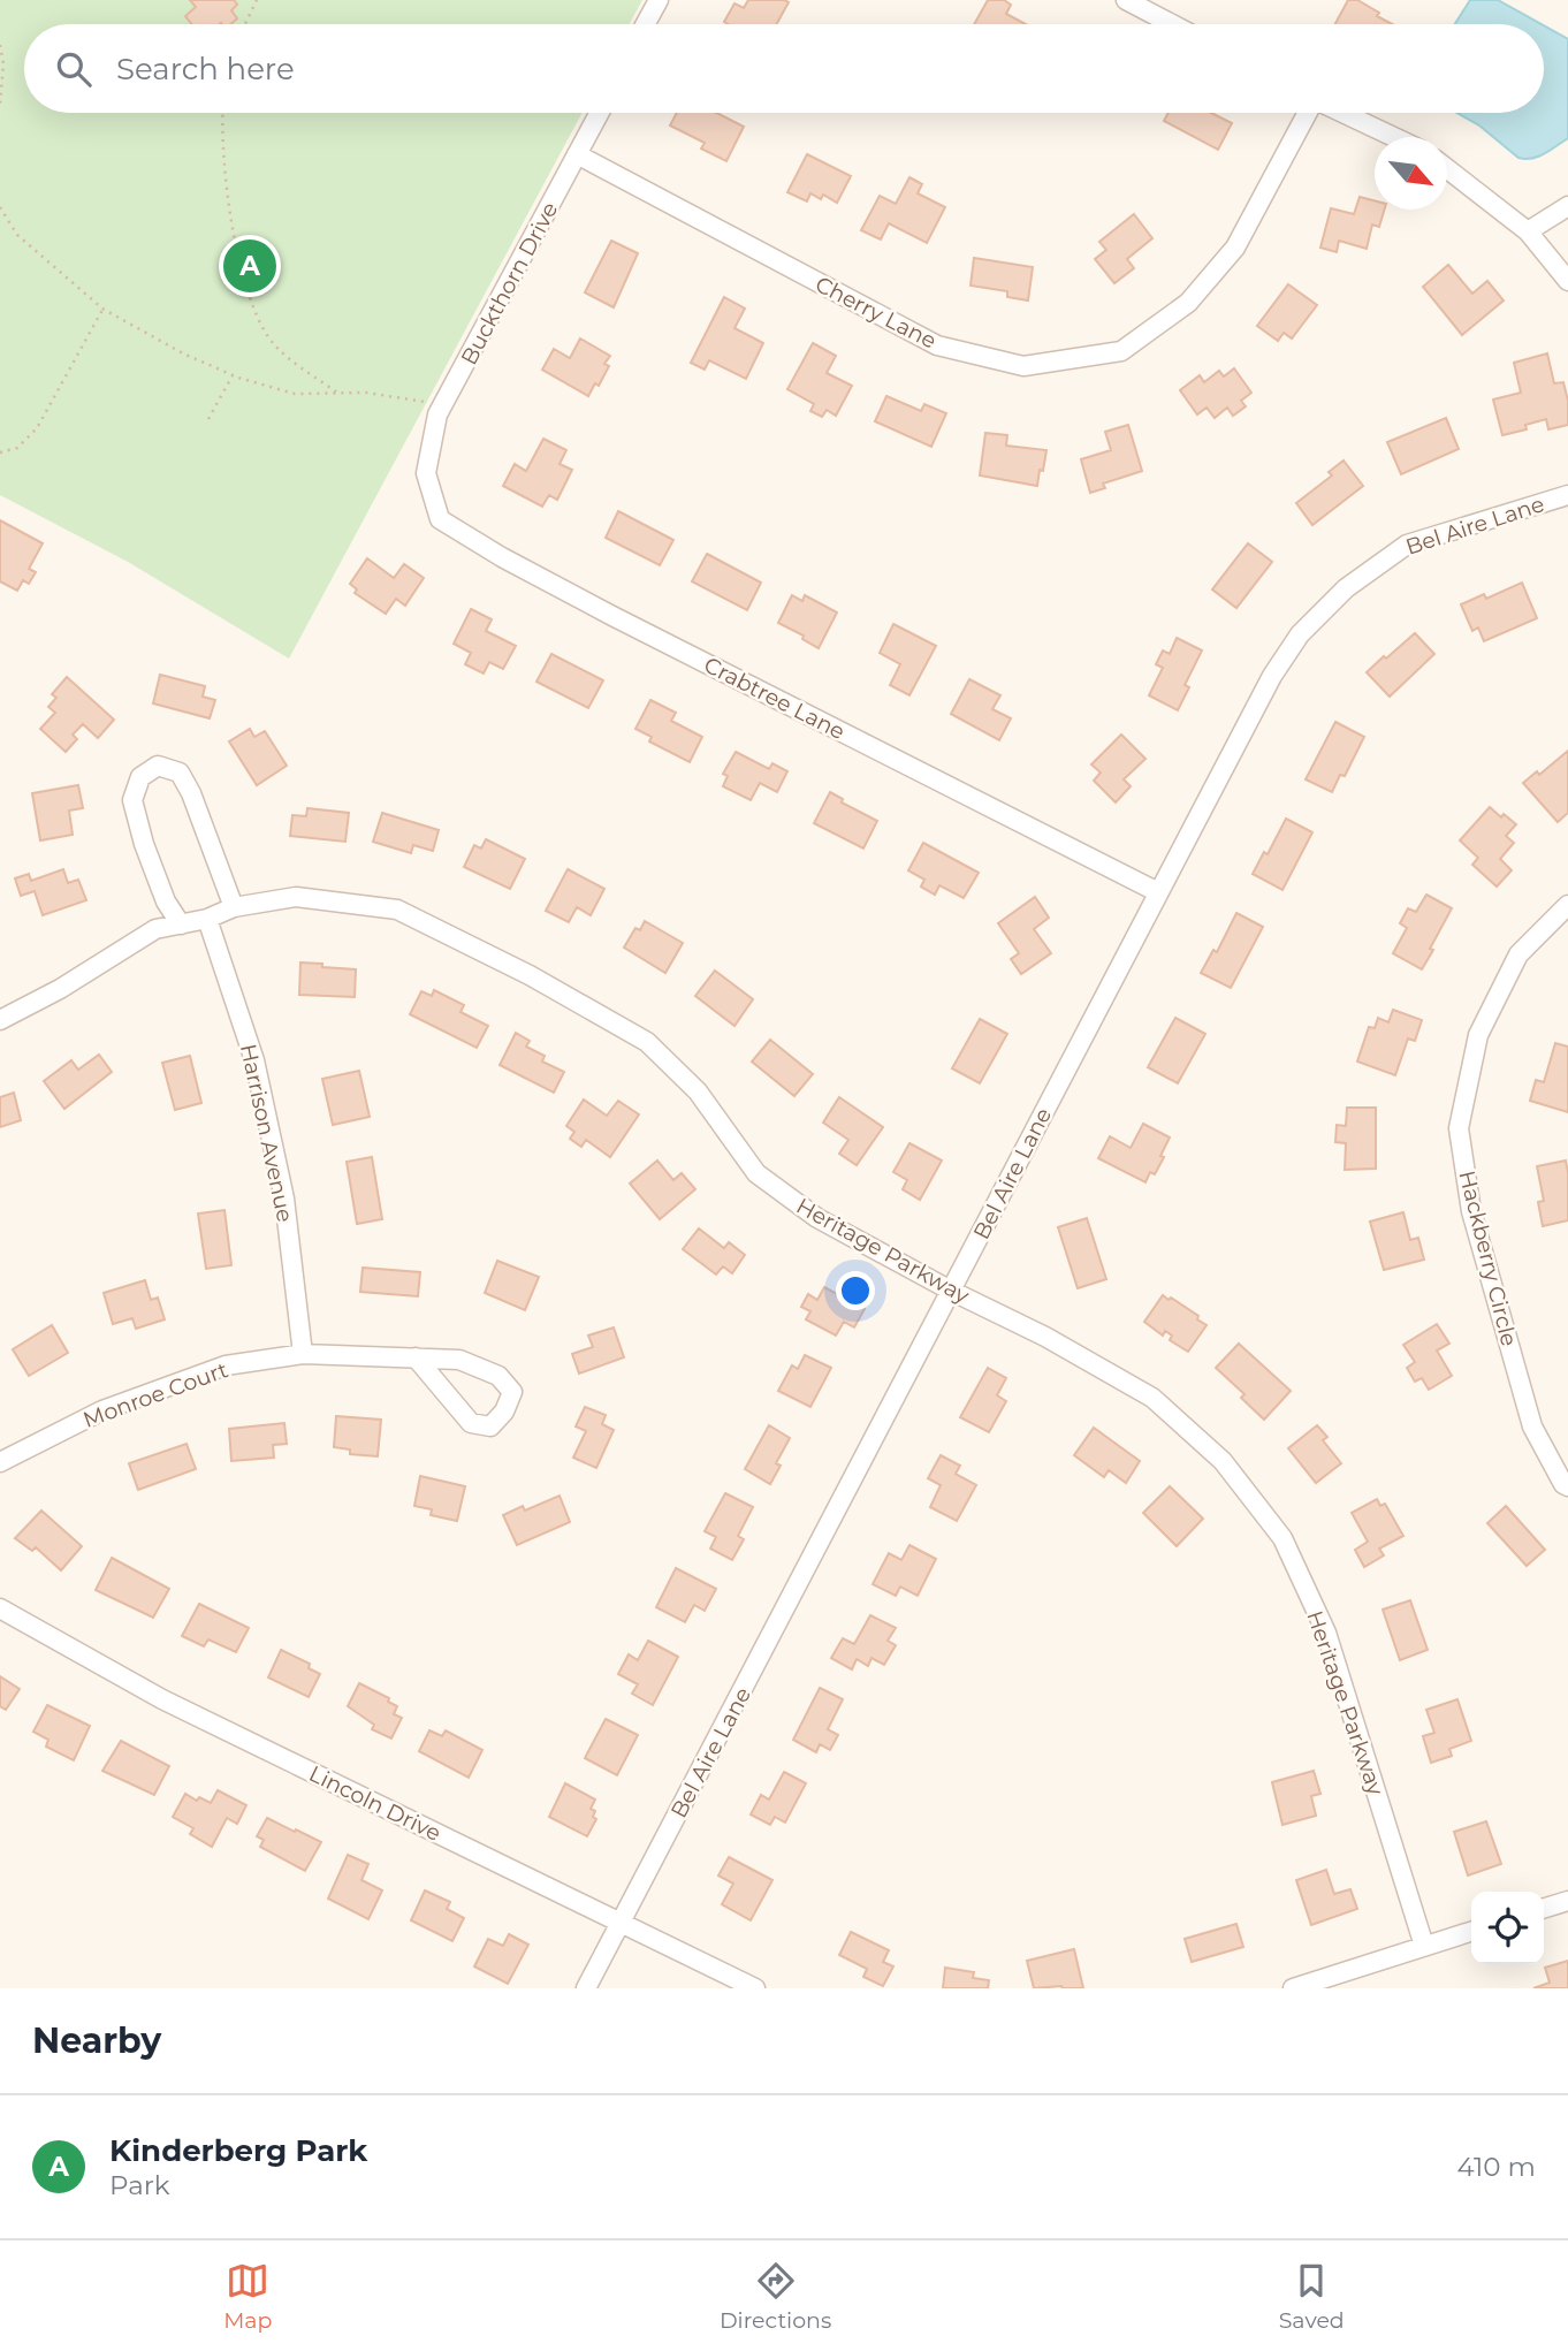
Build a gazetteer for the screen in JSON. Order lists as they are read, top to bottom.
{
  "streets": {
    "street": [
      "Buckthorn Drive",
      "Cherry Lane",
      "Bel Aire Lane",
      "Crabtree Lane",
      "Harrison Avenue",
      "Heritage Parkway",
      "Hackberry Circle",
      "Monroe Court",
      "Lincoln Drive"
    ]
  },
  "crossings": [
    ["Buckthorn Drive", "Cherry Lane"],
    ["Buckthorn Drive", "Crabtree Lane"],
    ["Bel Aire Lane", "Crabtree Lane"],
    ["Bel Aire Lane", "Heritage Parkway"],
    ["Bel Aire Lane", "Lincoln Drive"],
    ["Harrison Avenue", "Heritage Parkway"],
    ["Harrison Avenue", "Monroe Court"]
  ],
  "north": "bottom right",
  "page": {
    "search": "Search here",
    "pins": "A",
    "heading": "Nearby",
    "list": [
      {
        "mark": "A",
        "name": "Kinderberg Park",
        "note": "Park",
        "value": "410 m"
      }
    ],
    "nav": ["Map", "Directions", "Saved"]
  }
}
